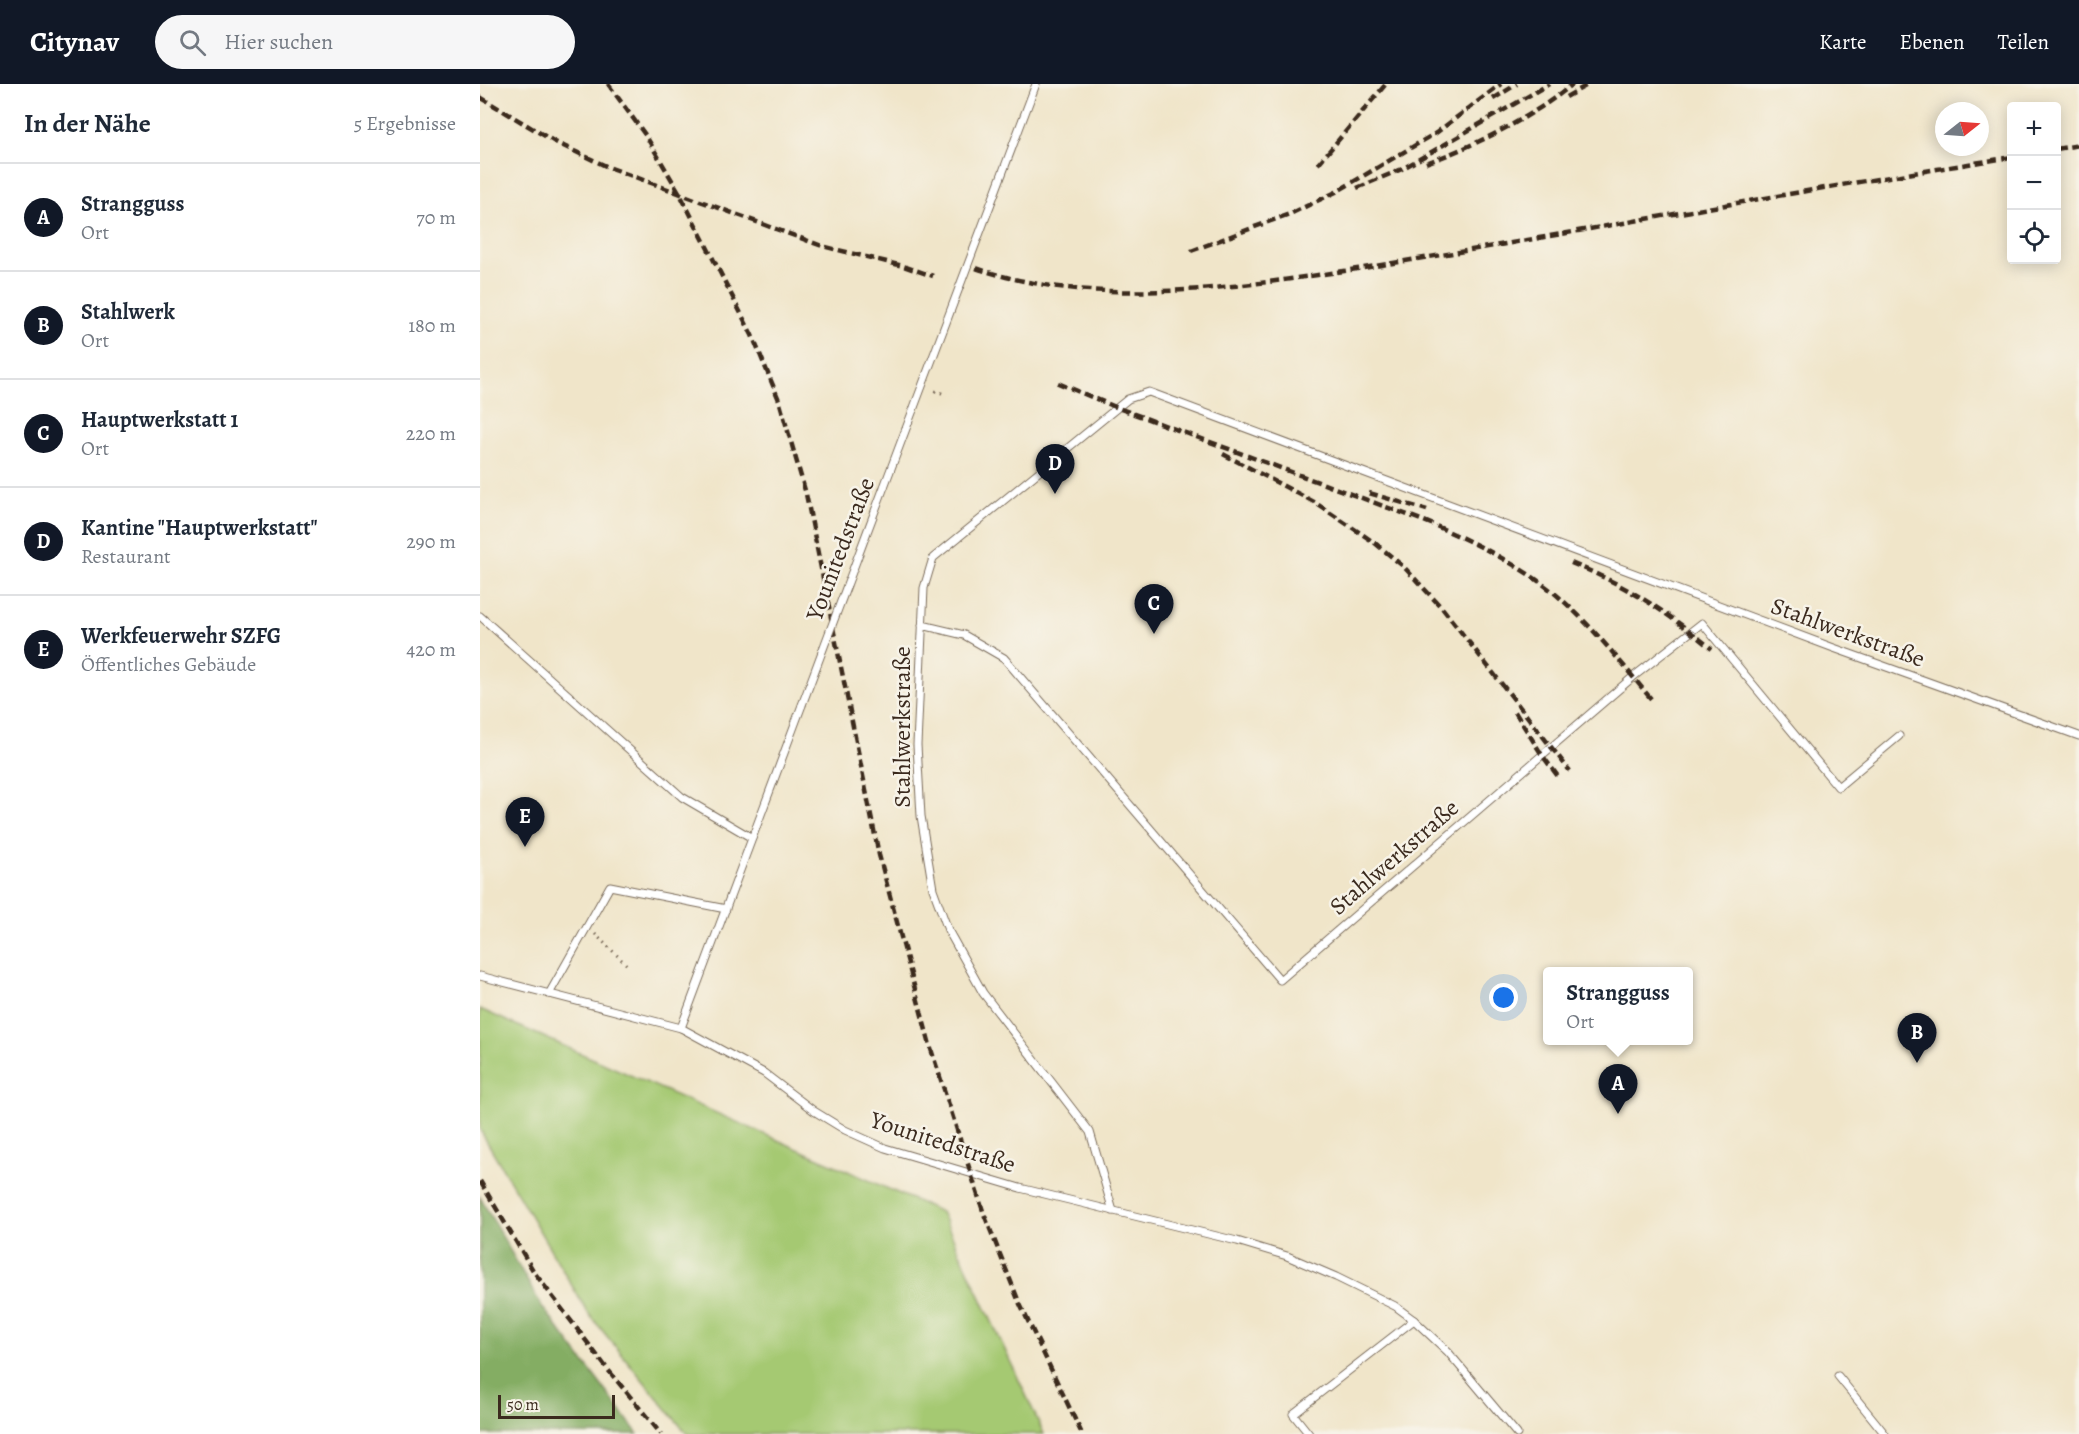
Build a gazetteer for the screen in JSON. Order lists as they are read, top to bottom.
{
  "streets": {
    "lane": ["Younitedstraße", "Stahlwerkstraße"]
  },
  "crossings": [
    ["Younitedstraße", "Stahlwerkstraße"]
  ],
  "scale_bar": "50 m",
  "north": "right",
  "page": {
    "header": "Citynav",
    "search": "Hier suchen",
    "nav": ["Karte", "Ebenen", "Teilen"],
    "heading": ["In der Nähe", "5 Ergebnisse"],
    "map_buttons": ["+", "−"],
    "list": [
      {
        "mark": "A",
        "name": "Strangguss",
        "note": "Ort",
        "value": "70 m"
      },
      {
        "mark": "B",
        "name": "Stahlwerk",
        "note": "Ort",
        "value": "180 m"
      },
      {
        "mark": "C",
        "name": "Hauptwerkstatt 1",
        "note": "Ort",
        "value": "220 m"
      },
      {
        "mark": "D",
        "name": "Kantine \"Hauptwerkstatt\"",
        "note": "Restaurant",
        "value": "290 m"
      },
      {
        "mark": "E",
        "name": "Werkfeuerwehr SZFG",
        "note": "Öffentliches Gebäude",
        "value": "420 m"
      }
    ],
    "pins": [
      "D",
      "C",
      "E",
      "B",
      "A"
    ],
    "popup": ["Strangguss", "Ort"],
    "scale": "50 m"
  }
}
